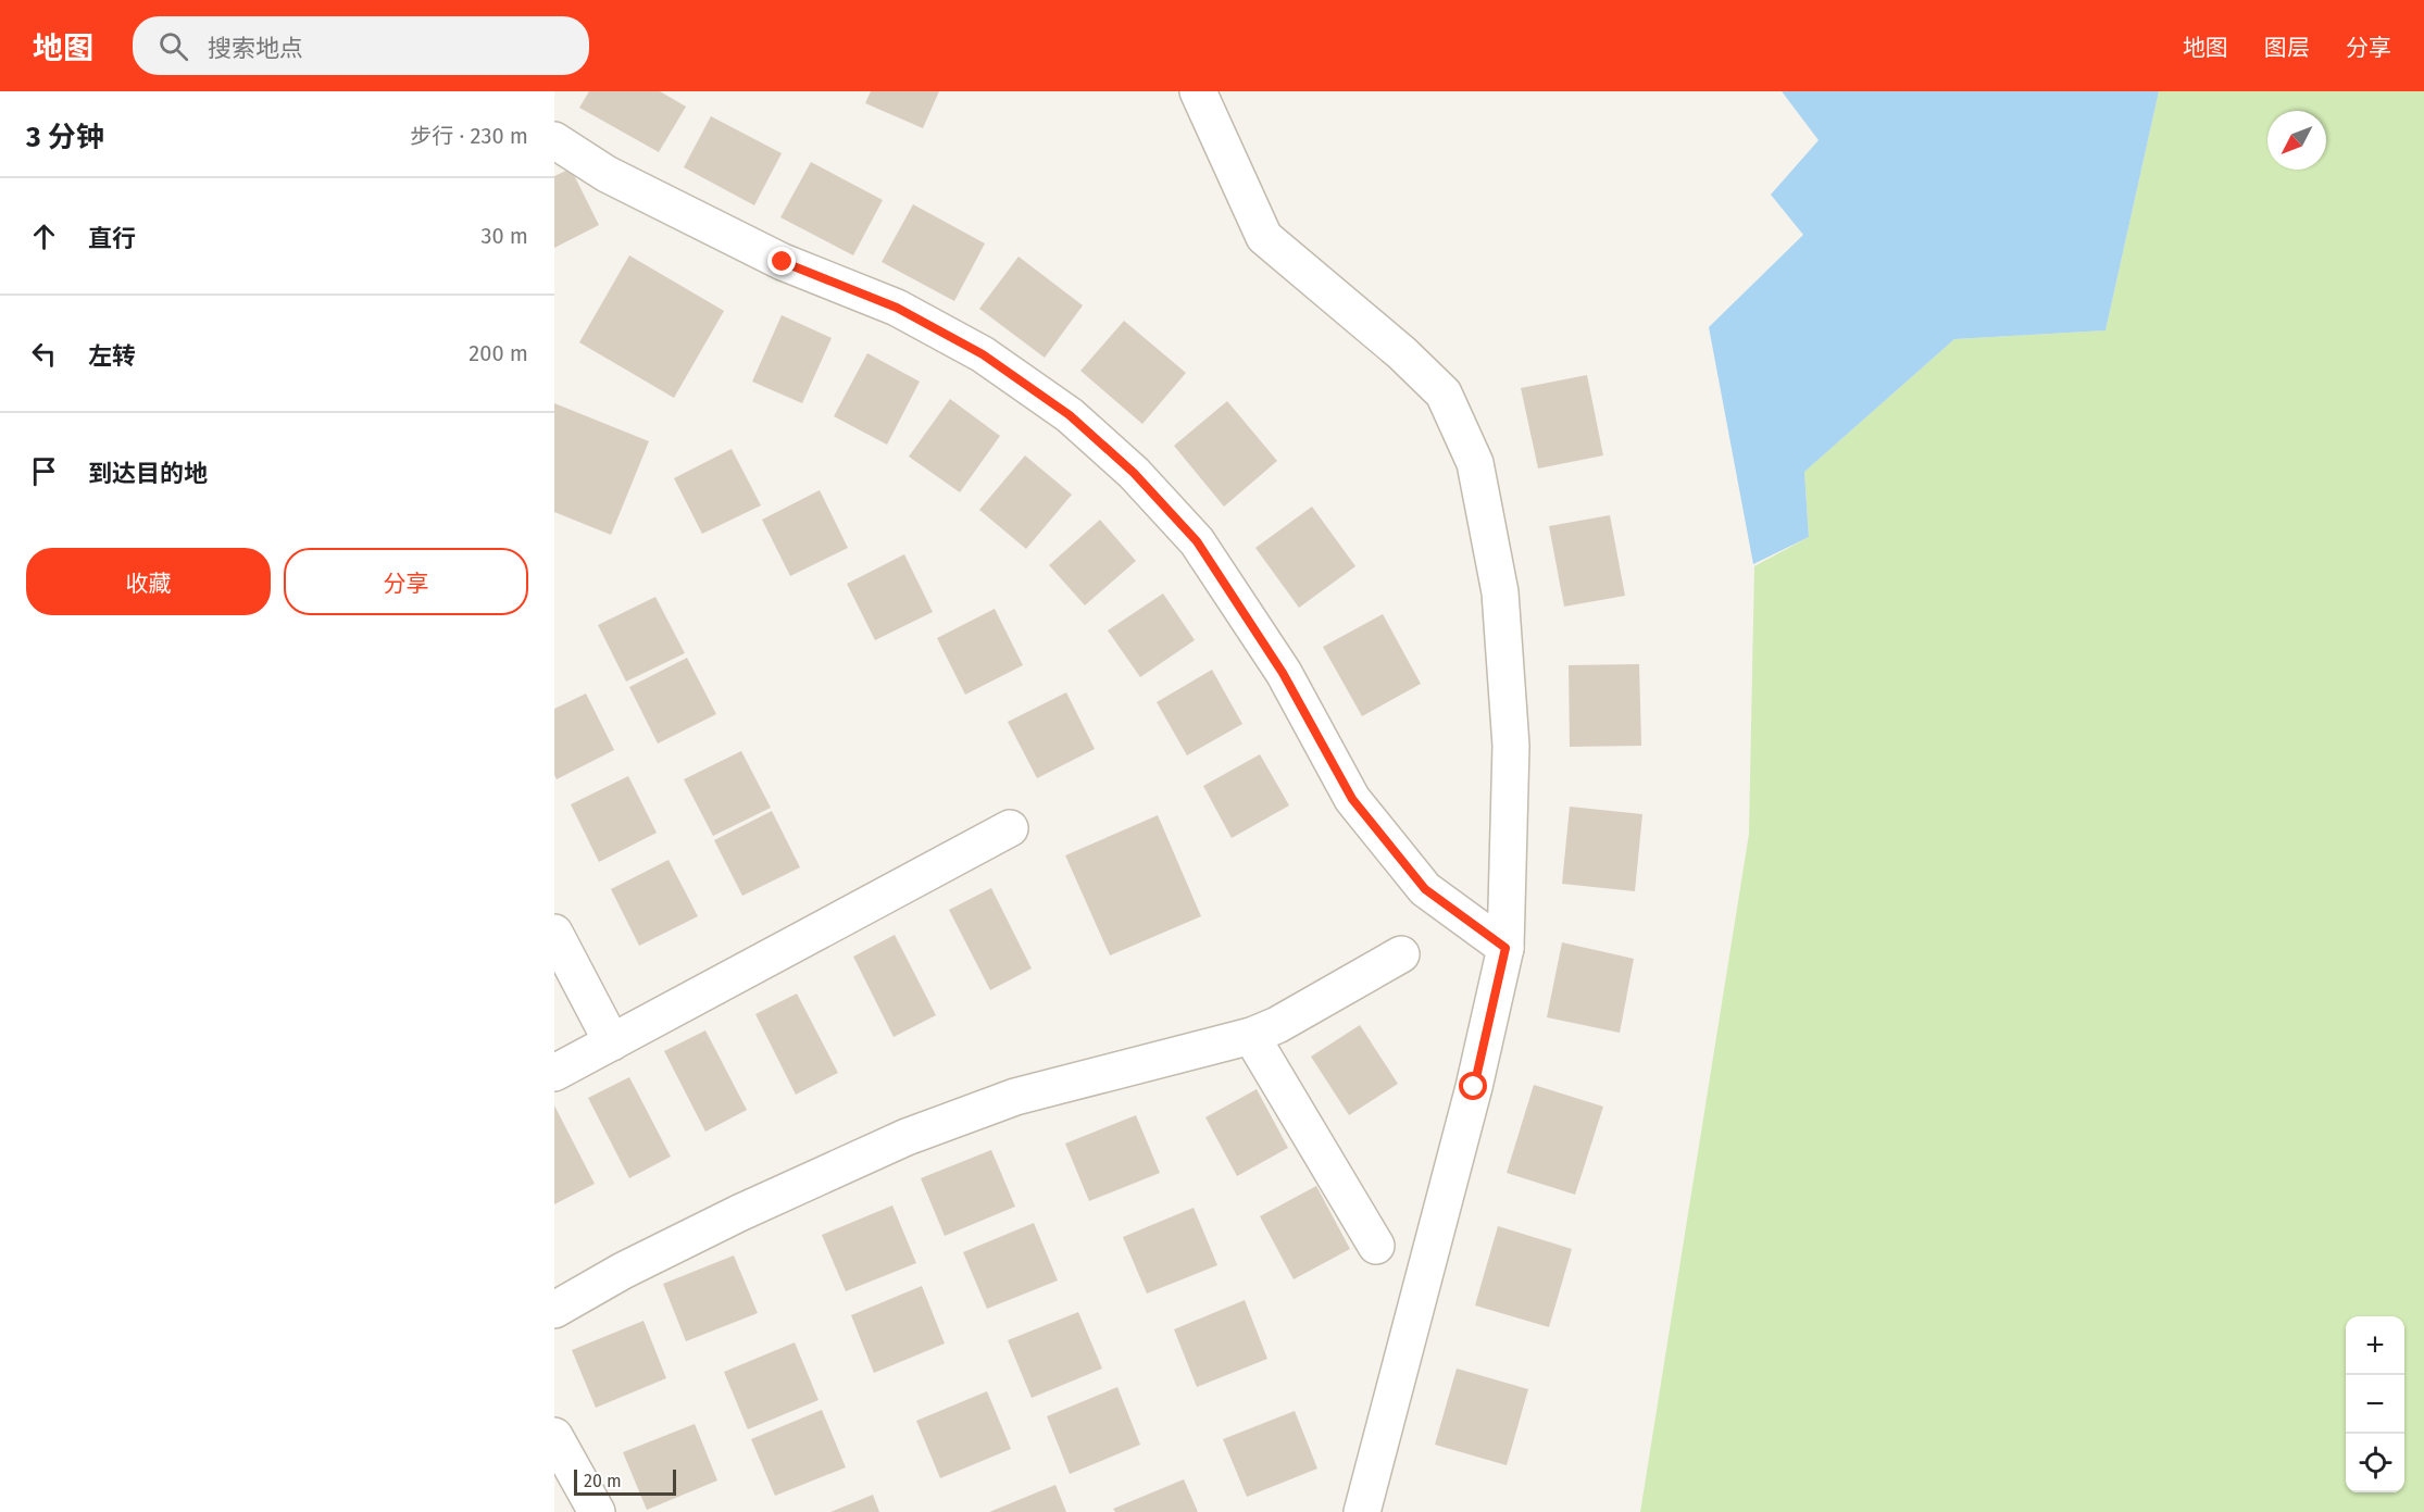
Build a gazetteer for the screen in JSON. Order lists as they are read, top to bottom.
{
  "scale_bar": "20 m",
  "north": "bottom left",
  "page": {
    "header": "地图",
    "search": "搜索地点",
    "nav": ["地图", "图层", "分享"],
    "heading": ["3 分钟", "步行 · 230 m"],
    "list": [
      ["直行", "30 m"],
      ["左转", "200 m"],
      "到达目的地"
    ],
    "buttons": ["收藏", "分享"],
    "map_buttons": ["+", "−"],
    "scale": "20 m"
  }
}
